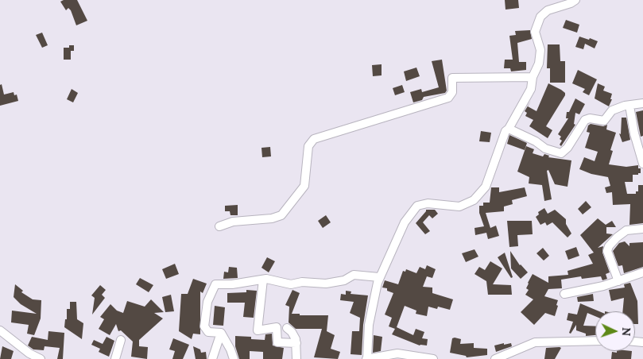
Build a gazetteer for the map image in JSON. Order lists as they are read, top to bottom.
{
  "north": "right"
}
